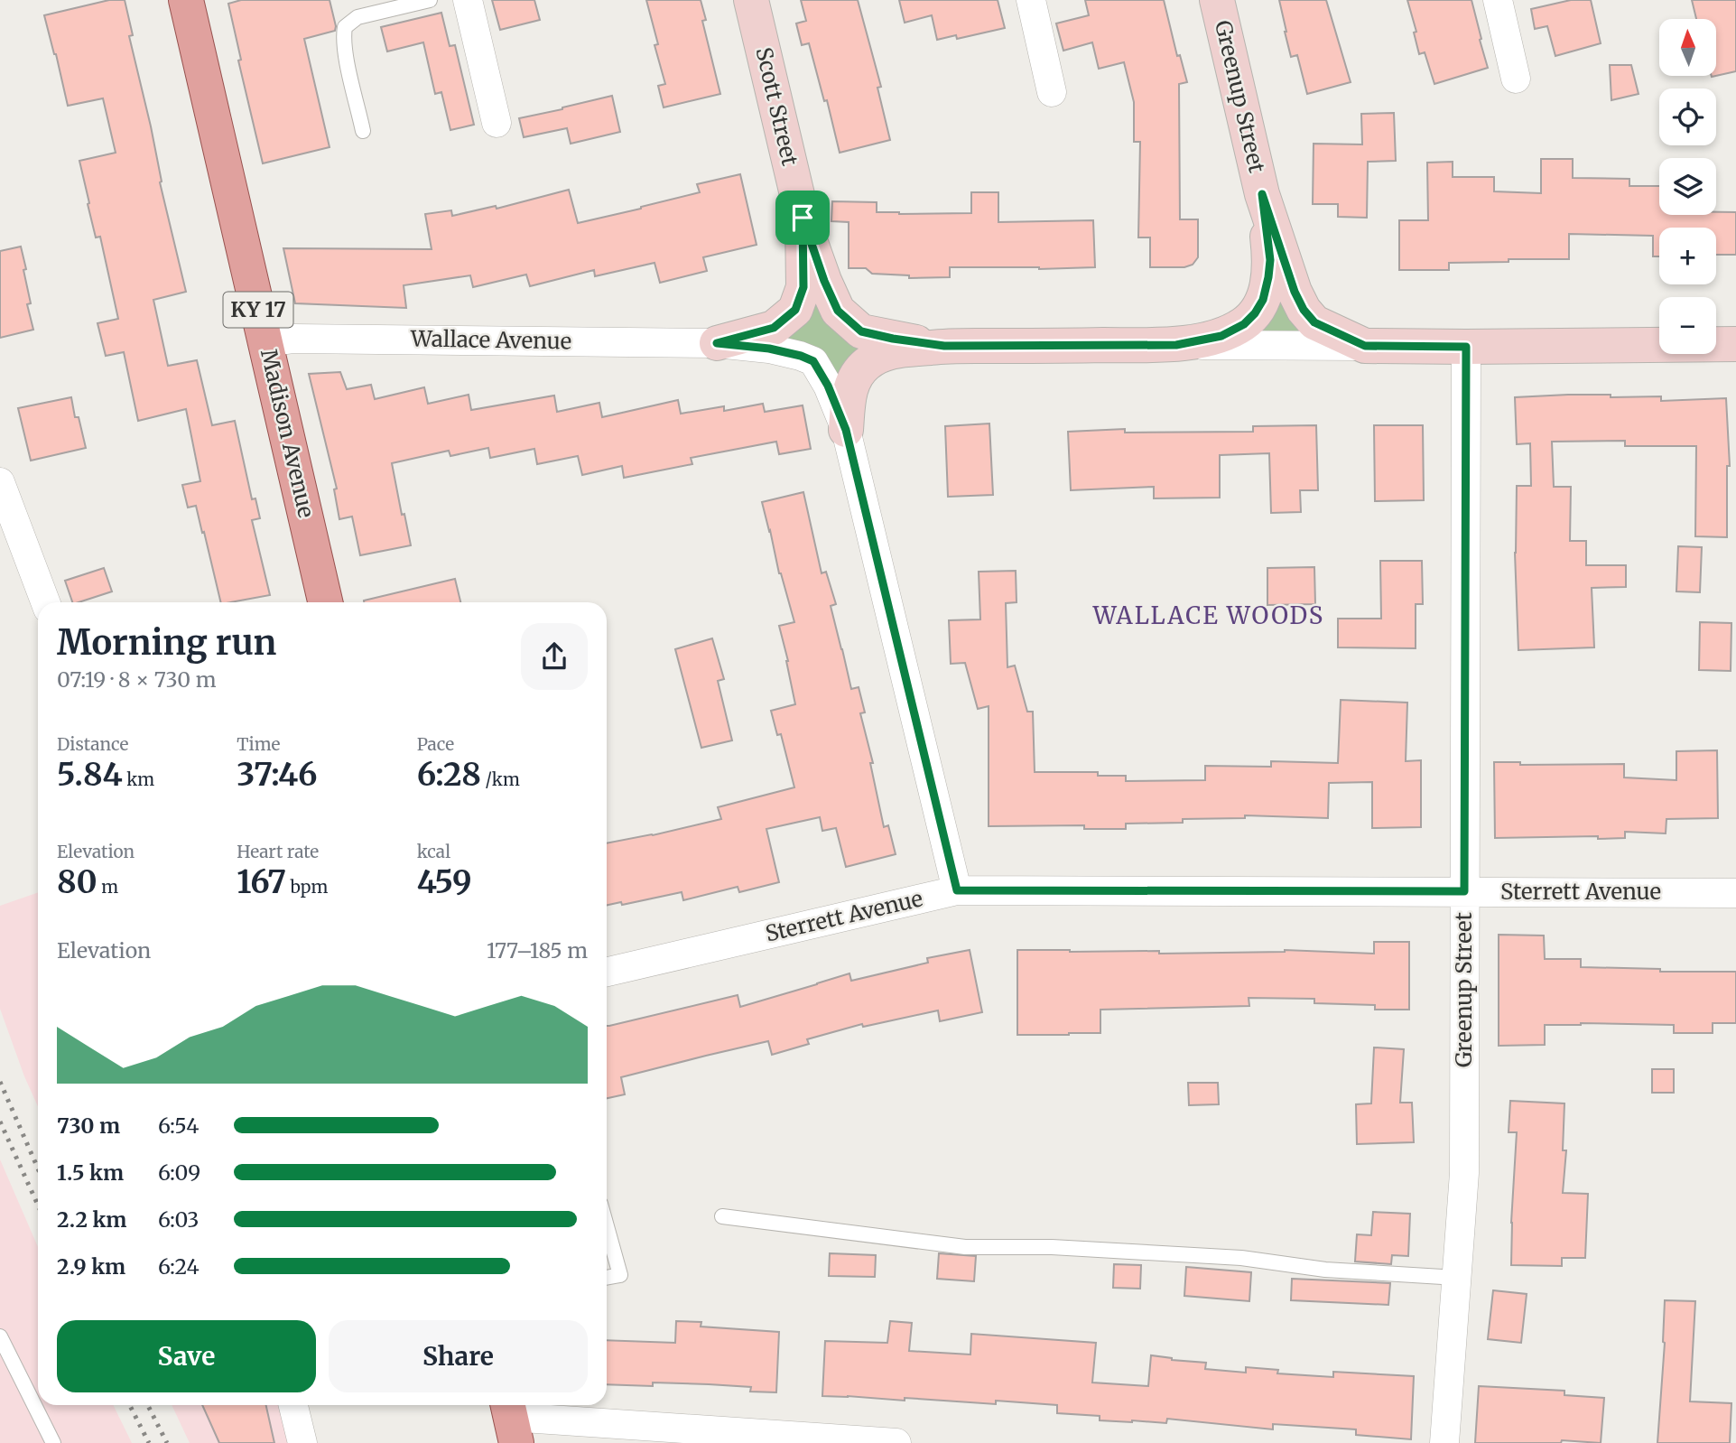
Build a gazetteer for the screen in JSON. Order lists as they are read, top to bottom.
{
  "streets": {
    "main road": ["KY 17", "Madison Avenue"],
    "street": [
      "Greenup Street",
      "Scott Street",
      "Wallace Avenue",
      "Sterrett Avenue"
    ]
  },
  "crossings": [
    ["Greenup Street", "Sterrett Avenue"],
    ["Scott Street", "Wallace Avenue"],
    ["Wallace Avenue", "Madison Avenue"]
  ],
  "districts": ["WALLACE WOODS"],
  "north": "top",
  "page": {
    "map_buttons": ["+", "−"],
    "heading": ["Morning run", "07:19 · 8 × 730 m"],
    "stats": [
      ["Distance", "5.84 km"],
      ["Time", "37:46"],
      ["Pace", "6:28 /km"],
      ["Elevation", "80 m"],
      ["Heart rate", "167 bpm"],
      ["kcal", "459"]
    ],
    "chart": ["Elevation", "177–185 m"],
    "list": [
      {
        "name": "730 m",
        "note": "6:54"
      },
      {
        "name": "1.5 km",
        "note": "6:09"
      },
      {
        "name": "2.2 km",
        "note": "6:03"
      },
      {
        "name": "2.9 km",
        "note": "6:24"
      }
    ],
    "buttons": ["Save", "Share"]
  }
}
